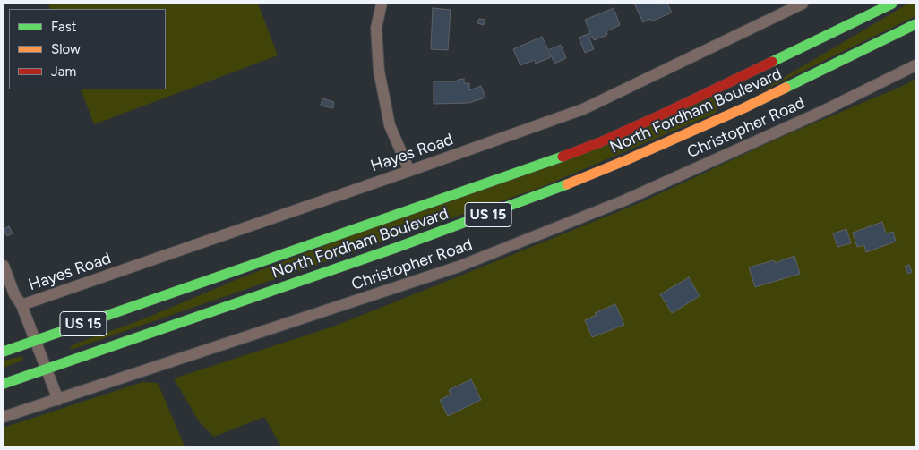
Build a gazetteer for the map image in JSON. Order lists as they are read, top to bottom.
{
  "streets": {
    "highway": ["North Fordham Boulevard", "US 15"],
    "street": ["Christopher Road", "Hayes Road"]
  },
  "legend": ["Fast", "Slow", "Jam"]
}
